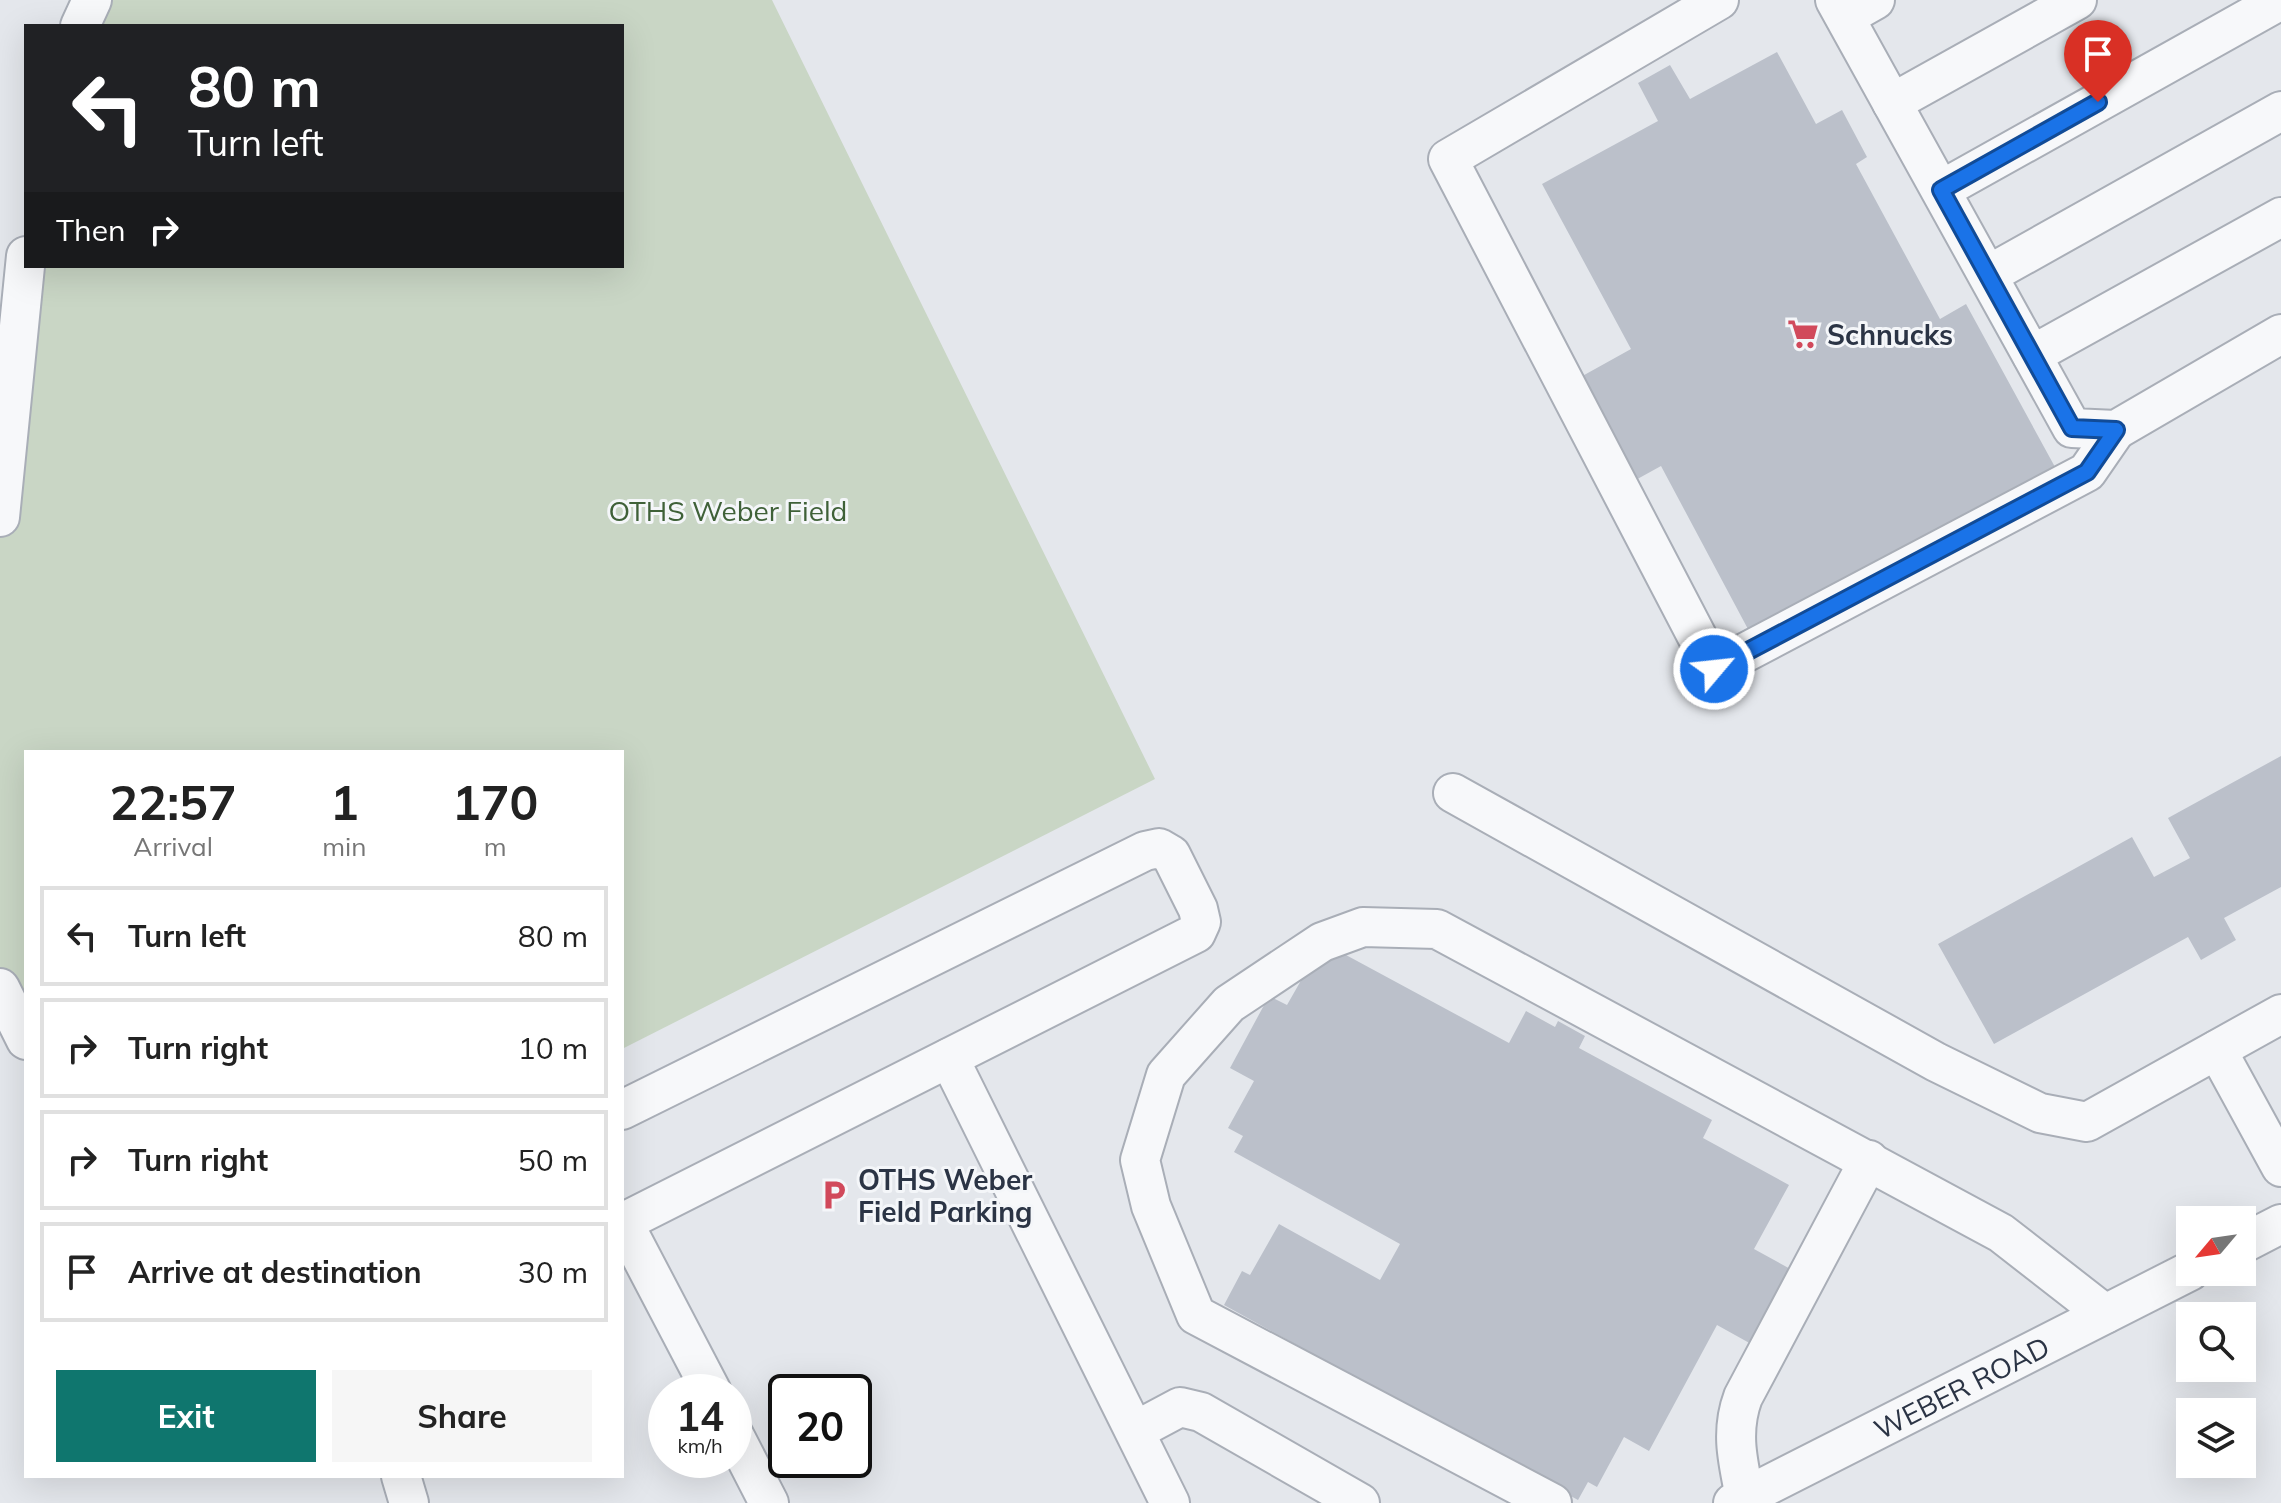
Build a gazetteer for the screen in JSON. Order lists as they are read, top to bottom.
{
  "streets": {
    "street": ["WEBER ROAD"]
  },
  "parks": ["OTHS Weber Field"],
  "places": {
    "supermarket": ["Schnucks"],
    "parking": ["OTHS Weber Field Parking"]
  },
  "north": "bottom left",
  "page": {
    "turn": ["80 m", "Turn left"],
    "then": "Then",
    "eta": [
      "22:57",
      "Arrival",
      "1",
      "min",
      "170",
      "m"
    ],
    "list": [
      {
        "name": "Turn left",
        "value": "80 m"
      },
      {
        "name": "Turn right",
        "value": "10 m"
      },
      {
        "name": "Turn right",
        "value": "50 m"
      },
      {
        "name": "Arrive at destination",
        "value": "30 m"
      }
    ],
    "buttons": ["Exit", "Share"],
    "speed": "14 km/h",
    "limit": "20"
  }
}
